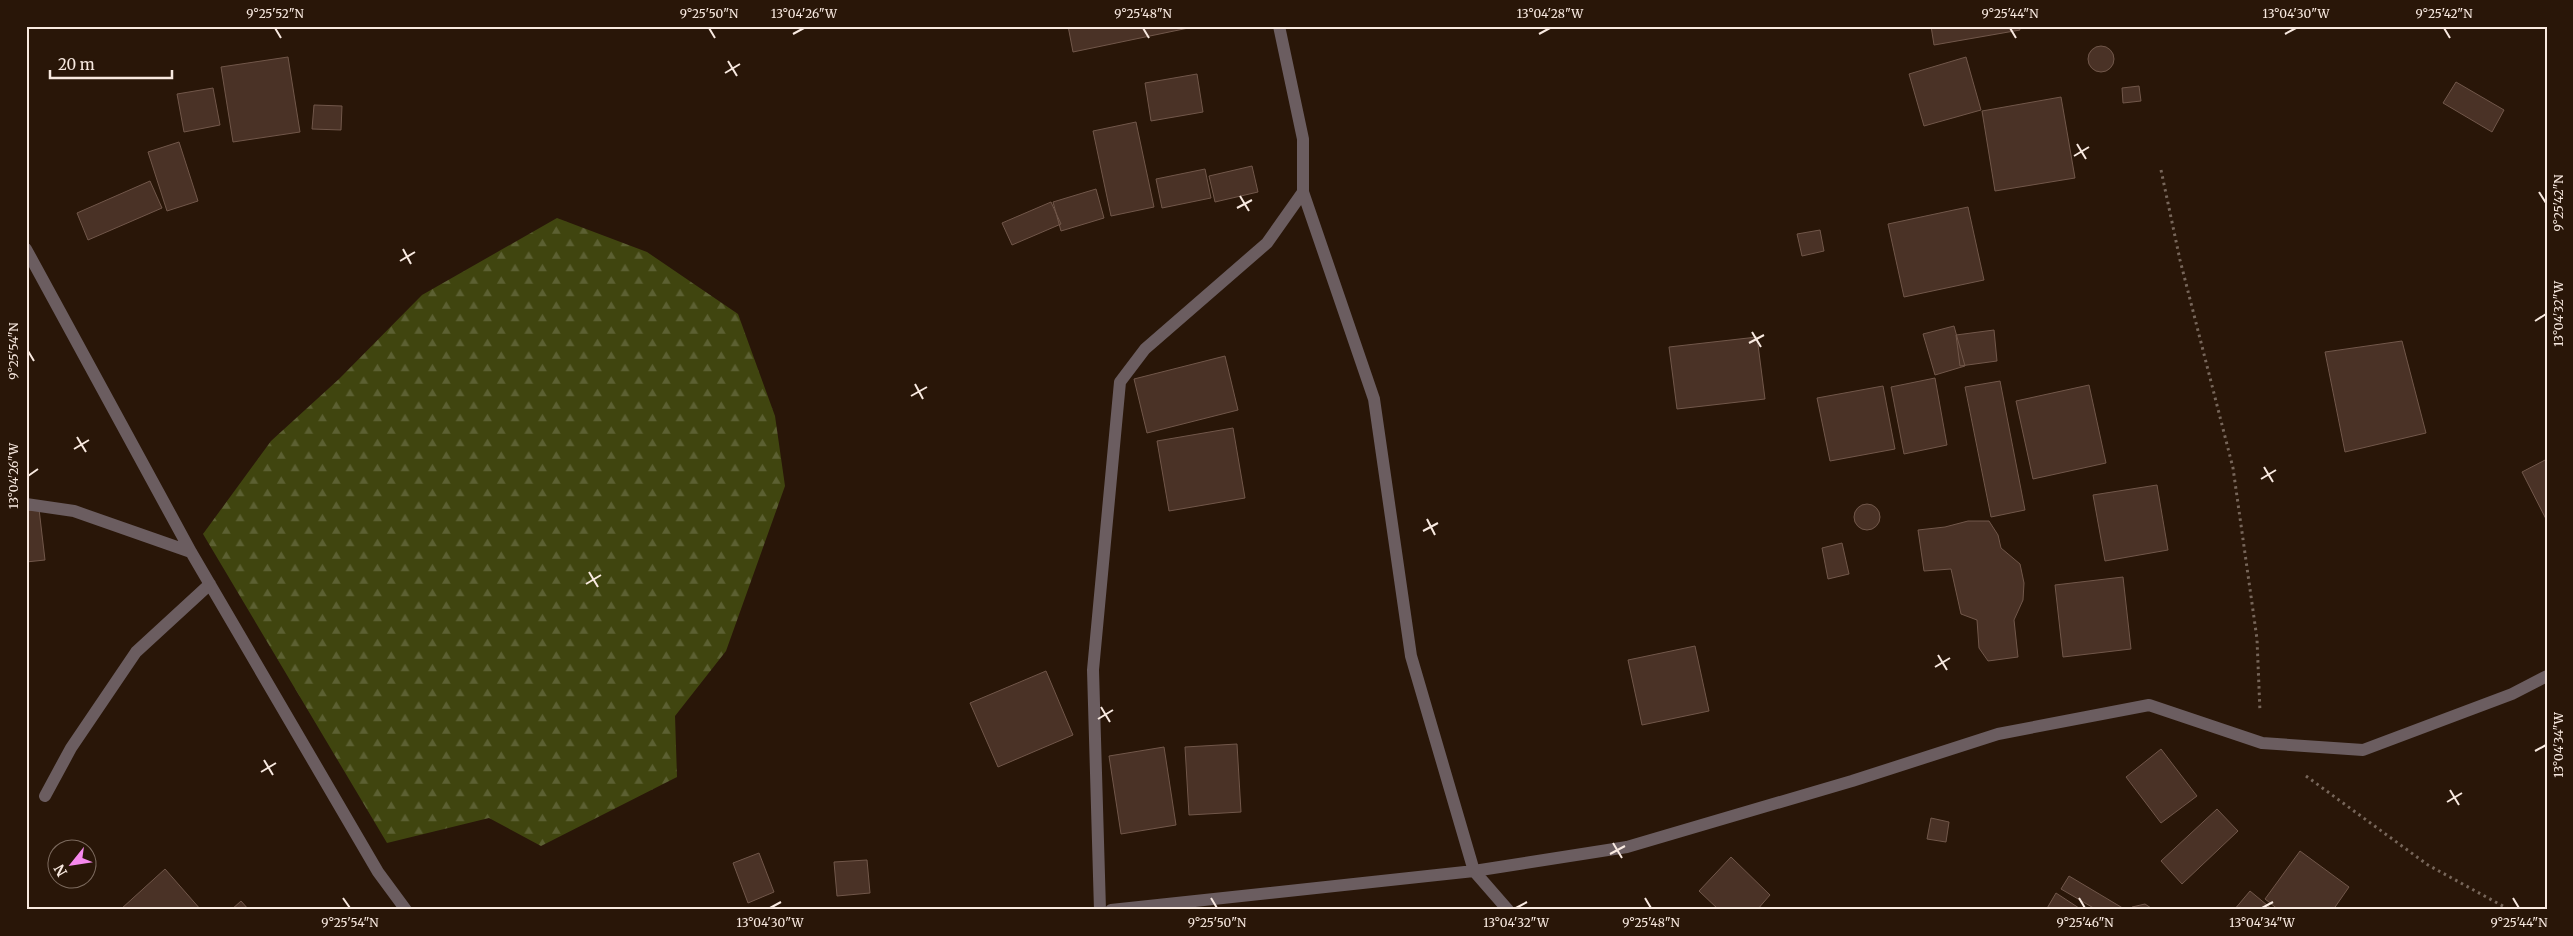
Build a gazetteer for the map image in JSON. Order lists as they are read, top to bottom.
{
  "scale_bar": "20 m",
  "north": "bottom left",
  "coordinates": [
    "9°25'52\"N",
    "9°25'50\"N",
    "13°04'26\"W",
    "9°25'48\"N",
    "13°04'28\"W",
    "9°25'44\"N",
    "13°04'30\"W",
    "9°25'42\"N",
    "13°04'32\"W",
    "9°25'54\"N",
    "13°04'34\"W",
    "9°25'46\"N"
  ]
}
